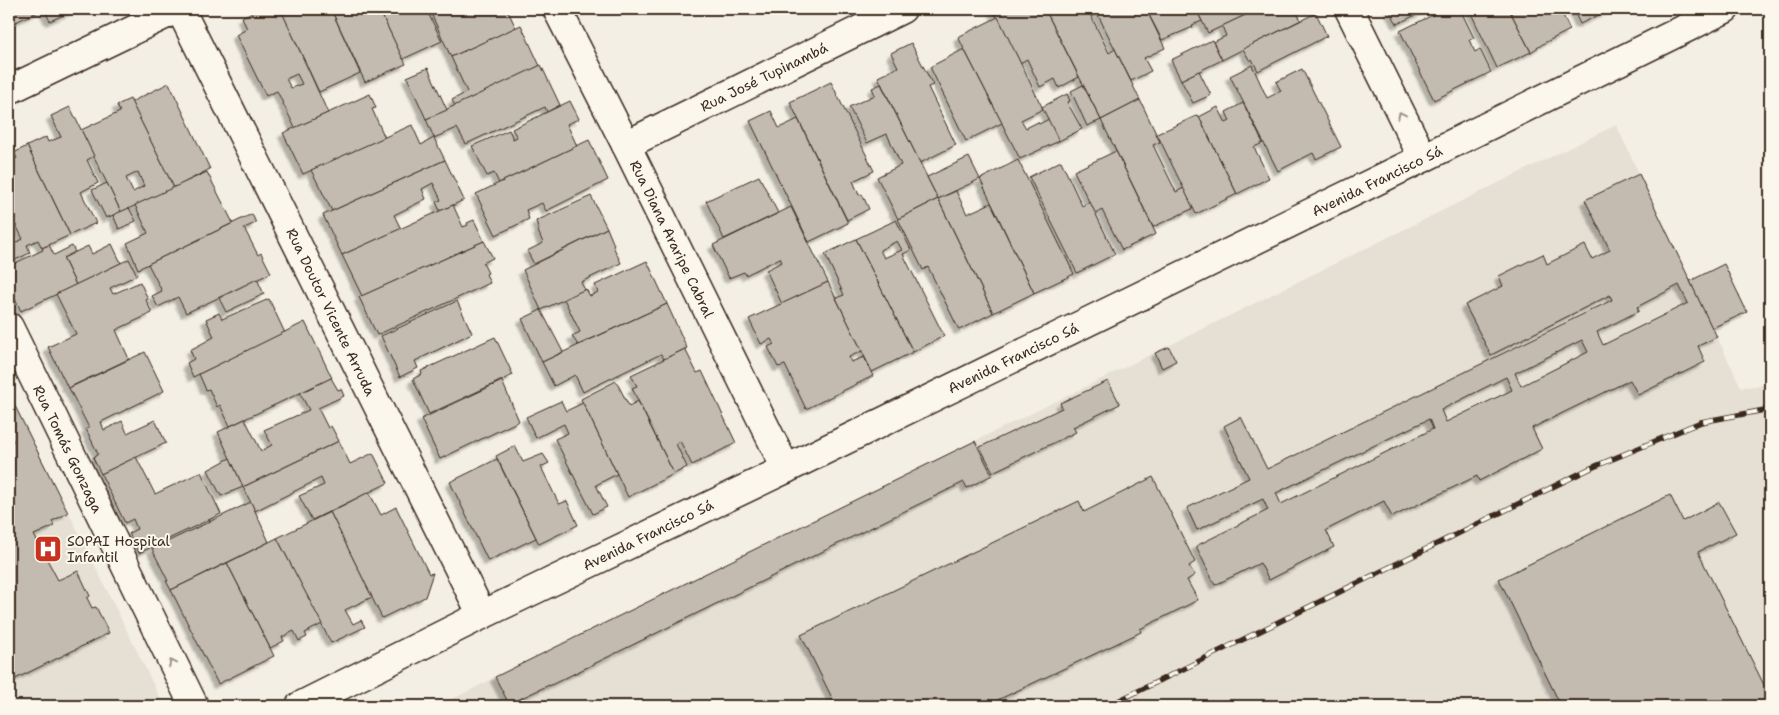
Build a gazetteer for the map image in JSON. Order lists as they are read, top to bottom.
{
  "streets": {
    "street": [
      "Rua José Tupinambá",
      "Avenida Francisco Sá",
      "Rua Diana Araripe Cabral",
      "Rua Doutor Vicente Arruda",
      "Rua Tomás Gonzaga"
    ]
  },
  "crossings": [
    ["Rua José Tupinambá", "Rua Diana Araripe Cabral"],
    ["Avenida Francisco Sá", "Rua Diana Araripe Cabral"],
    ["Avenida Francisco Sá", "Rua Doutor Vicente Arruda"]
  ],
  "one_way": ["Rua Tomás Gonzaga"],
  "places": {
    "hospital": ["SOPAI Hospital Infantil"]
  }
}
